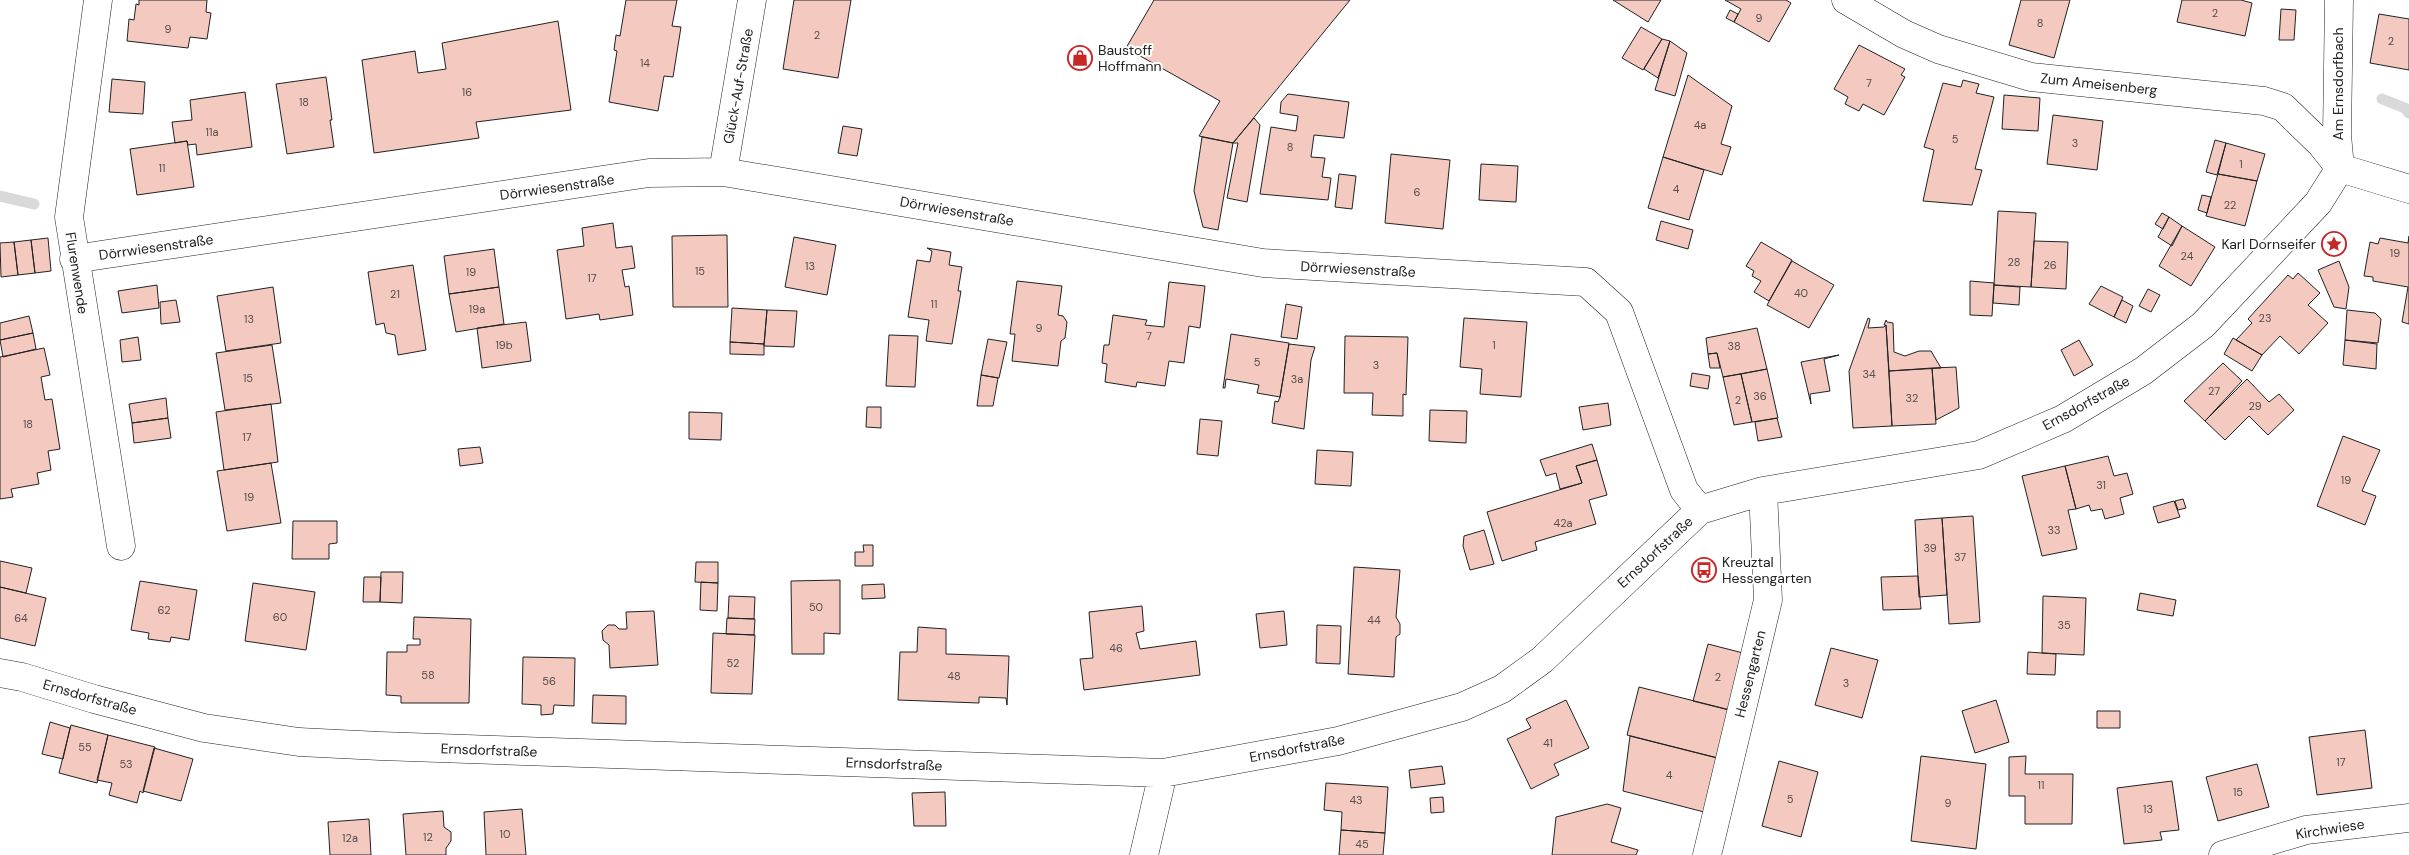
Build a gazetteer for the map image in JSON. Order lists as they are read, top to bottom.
{
  "streets": {
    "street": [
      "Zum Ameisenberg",
      "Am Ernsdorfbach",
      "Glück-Auf-Straße",
      "Dörrwiesenstraße",
      "Flurenwende",
      "Ernsdorfstraße",
      "Hessengarten",
      "Kirchwiese"
    ]
  },
  "crossings": [
    ["Zum Ameisenberg", "Am Ernsdorfbach"],
    ["Zum Ameisenberg", "Ernsdorfstraße"],
    ["Am Ernsdorfbach", "Ernsdorfstraße"],
    ["Glück-Auf-Straße", "Dörrwiesenstraße"],
    ["Dörrwiesenstraße", "Flurenwende"],
    ["Dörrwiesenstraße", "Ernsdorfstraße"],
    ["Ernsdorfstraße", "Hessengarten"]
  ],
  "places": {
    "shop": ["Baustoff Hoffmann"],
    "place": ["Karl Dornseifer"],
    "bus stop": ["Kreuztal Hessengarten"]
  },
  "house_numbers": [
    "2",
    "9",
    "8",
    "9",
    "2",
    "2",
    "14",
    "7",
    "16",
    "18",
    "4a",
    "11a",
    "5",
    "3",
    "8",
    "1",
    "11",
    "4",
    "6",
    "22",
    "19",
    "24",
    "28",
    "26",
    "13",
    "15",
    "19",
    "17",
    "40",
    "21",
    "11",
    "19a",
    "23",
    "13",
    "9",
    "7",
    "19b",
    "1",
    "38",
    "5",
    "3",
    "34",
    "15",
    "3a",
    "27",
    "36",
    "32",
    "2",
    "29",
    "18",
    "17",
    "19",
    "31",
    "19",
    "42a",
    "33",
    "39",
    "37",
    "50",
    "62",
    "60",
    "64",
    "44",
    "35",
    "46",
    "52",
    "58",
    "48",
    "2",
    "56",
    "3",
    "41",
    "55",
    "17",
    "53",
    "4",
    "11",
    "15",
    "5",
    "43",
    "9",
    "13",
    "10",
    "12",
    "12a",
    "45"
  ]
}
